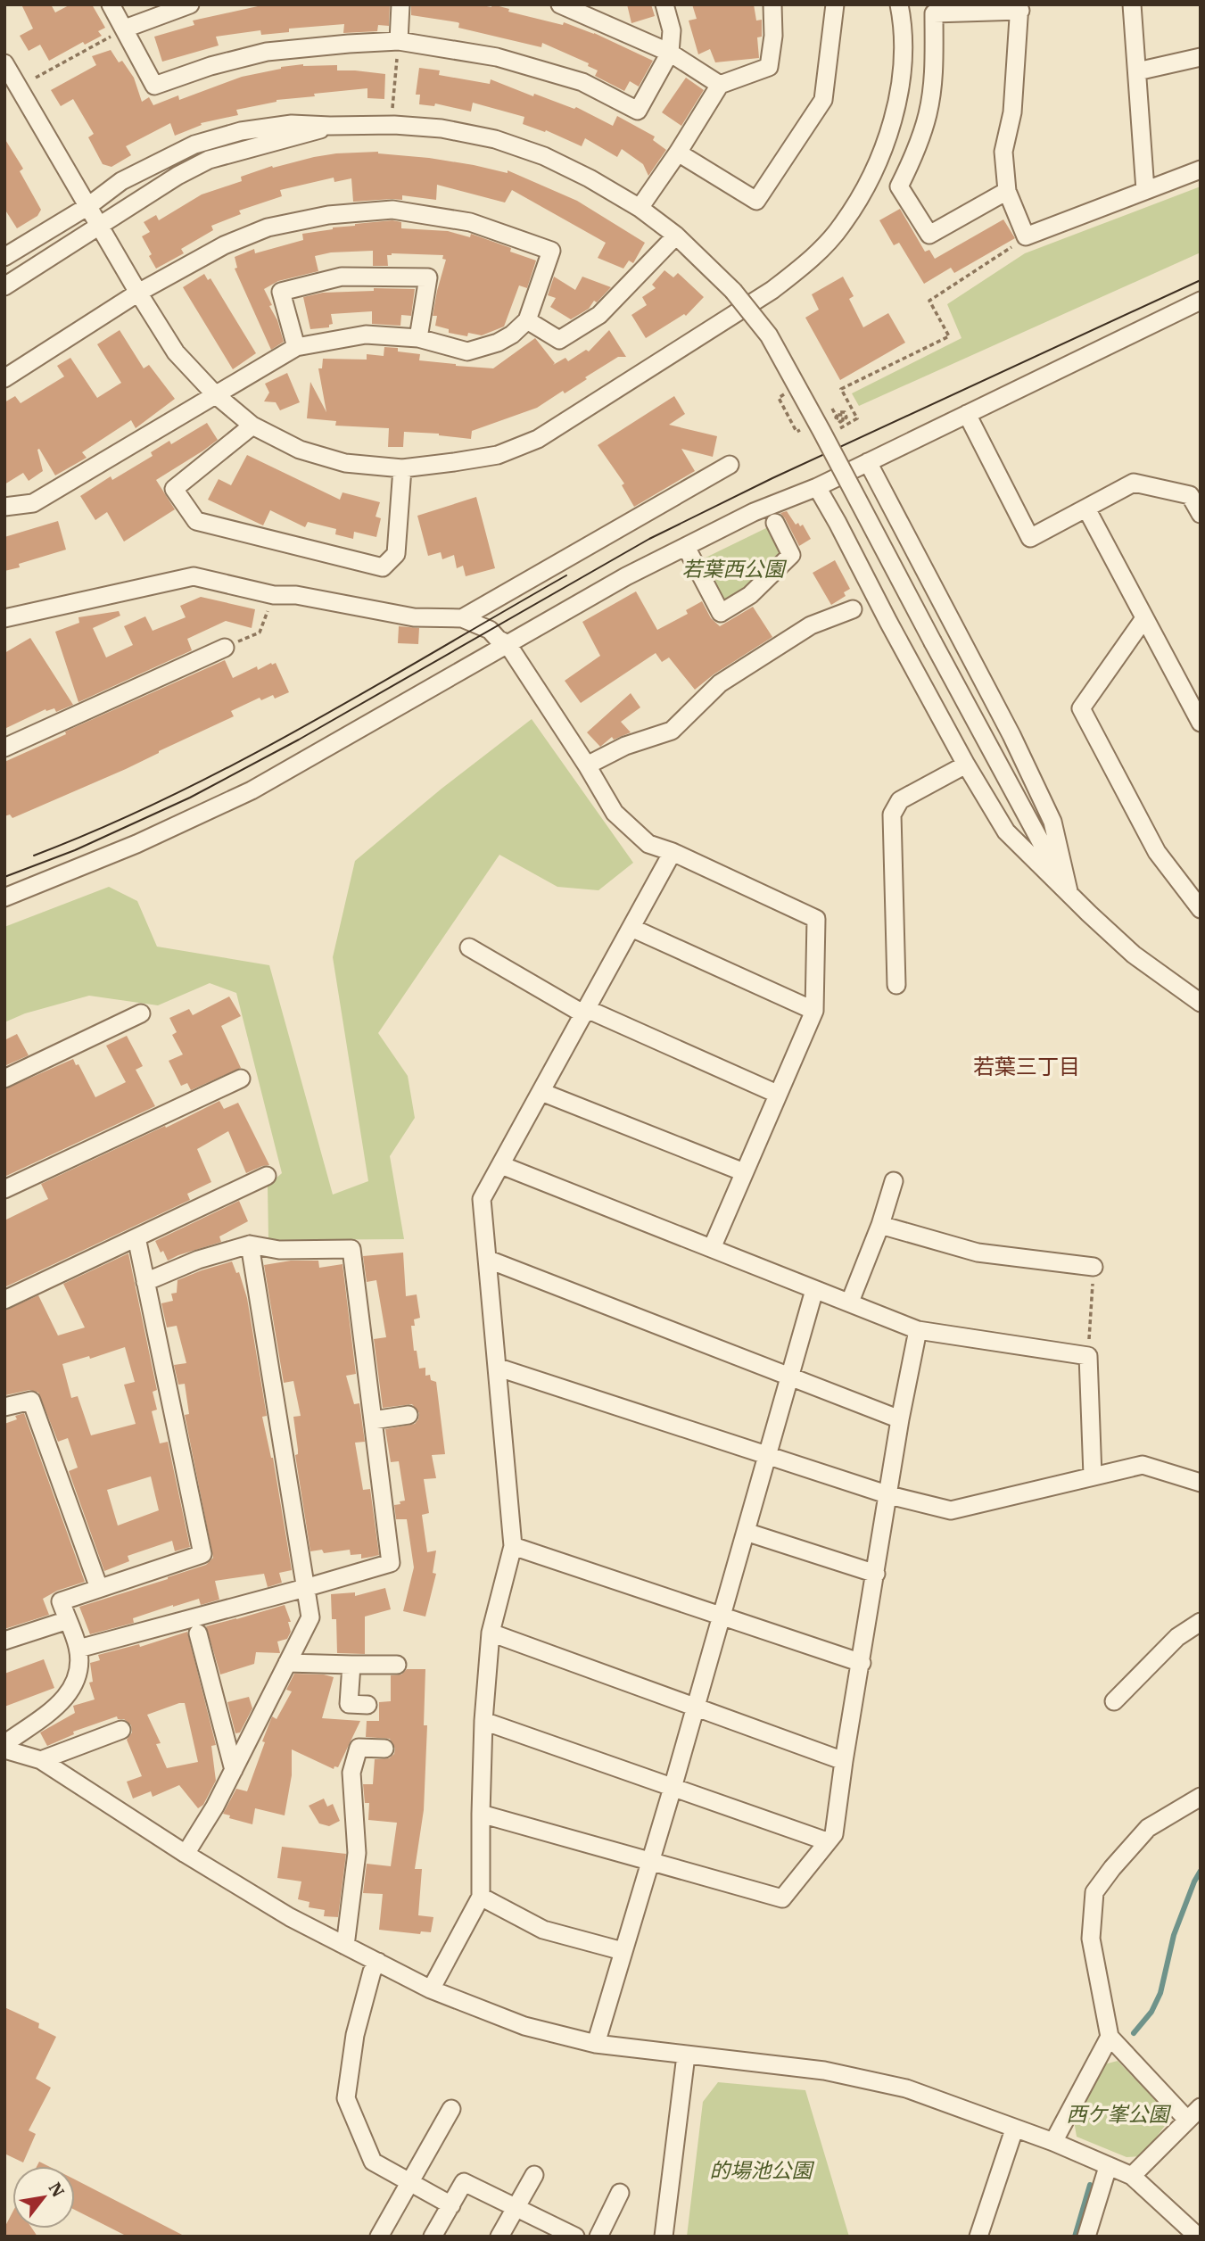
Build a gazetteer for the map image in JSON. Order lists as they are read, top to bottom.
{
  "districts": ["若葉三丁目"],
  "parks": ["若葉西公園", "西ケ峯公園", "的場池公園"],
  "north": "top right"
}
